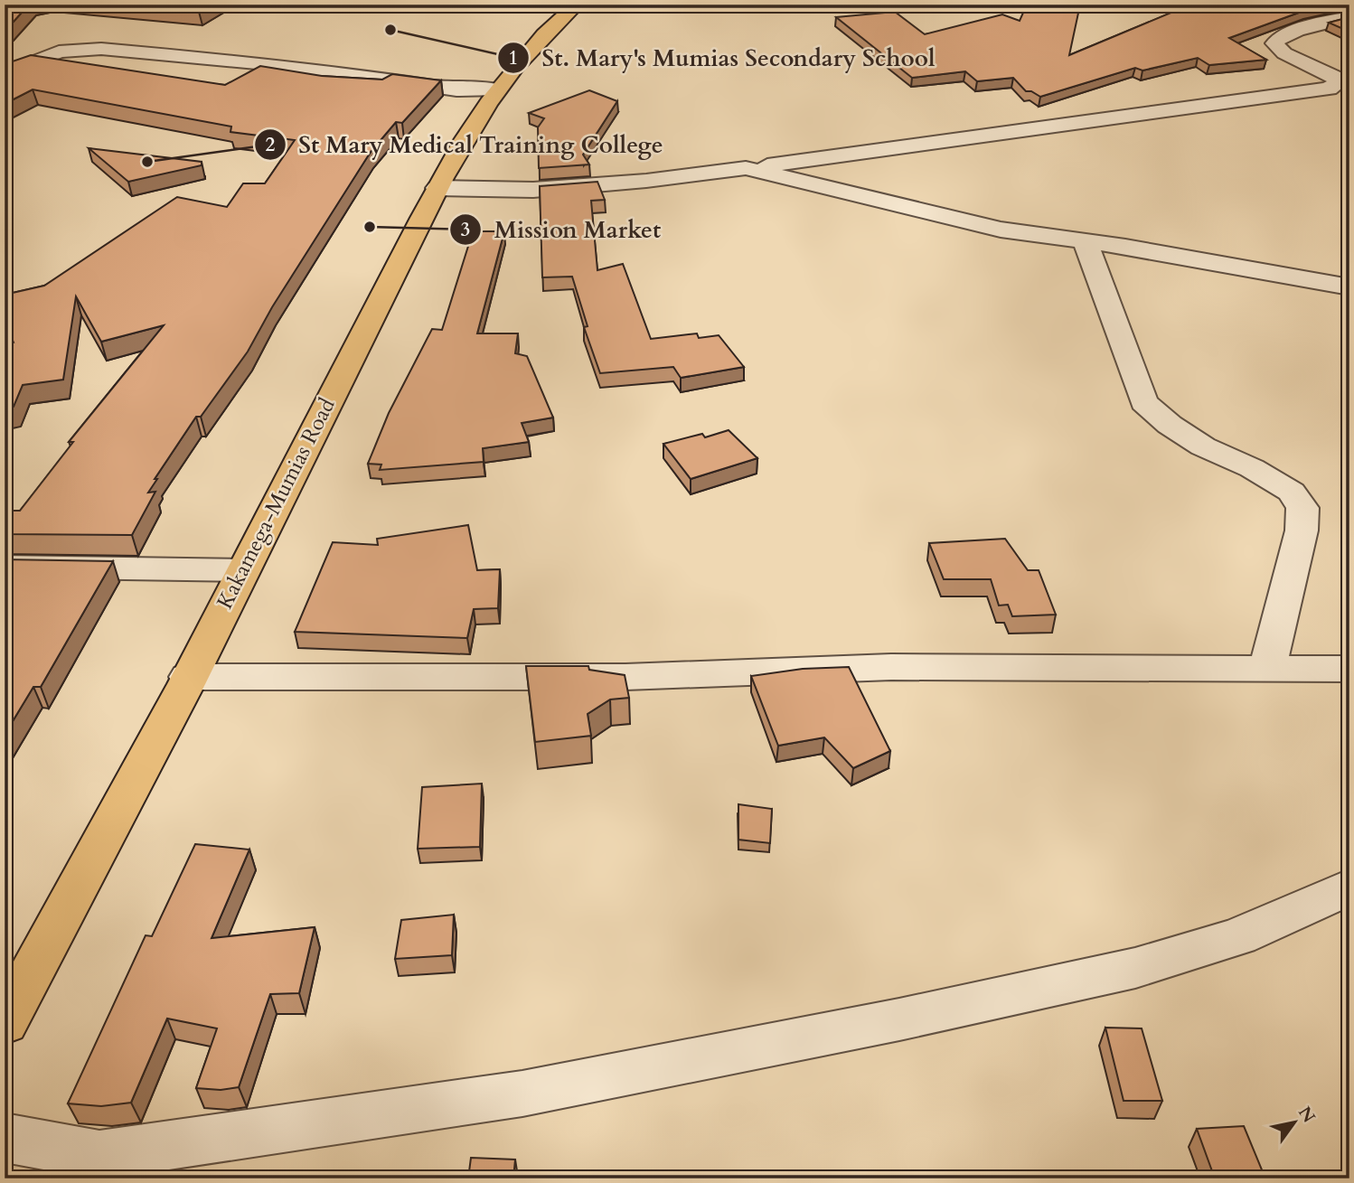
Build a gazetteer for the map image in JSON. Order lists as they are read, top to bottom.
{
  "streets": {
    "highway": ["Kakamega-Mumias Road"]
  },
  "places": ["St. Mary's Mumias Secondary School", "St Mary Medical Training College", "Mission Market"],
  "north": "top right"
}
